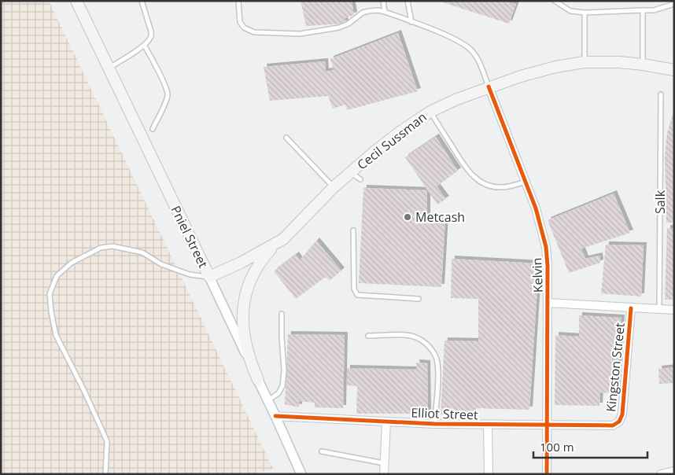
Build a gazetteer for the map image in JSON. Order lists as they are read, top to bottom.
{
  "streets": {
    "main road": ["Cecil Sussman", "Pniel Street"],
    "street": ["Kelvin", "Kingston Street", "Elliot Street"],
    "lane": ["Salk"]
  },
  "crossings": [
    ["Cecil Sussman", "Pniel Street"],
    ["Cecil Sussman", "Kelvin"],
    ["Pniel Street", "Elliot Street"],
    ["Kelvin", "Elliot Street"],
    ["Kingston Street", "Elliot Street"]
  ],
  "places": ["Metcash"],
  "scale_bar": "100 m"
}
